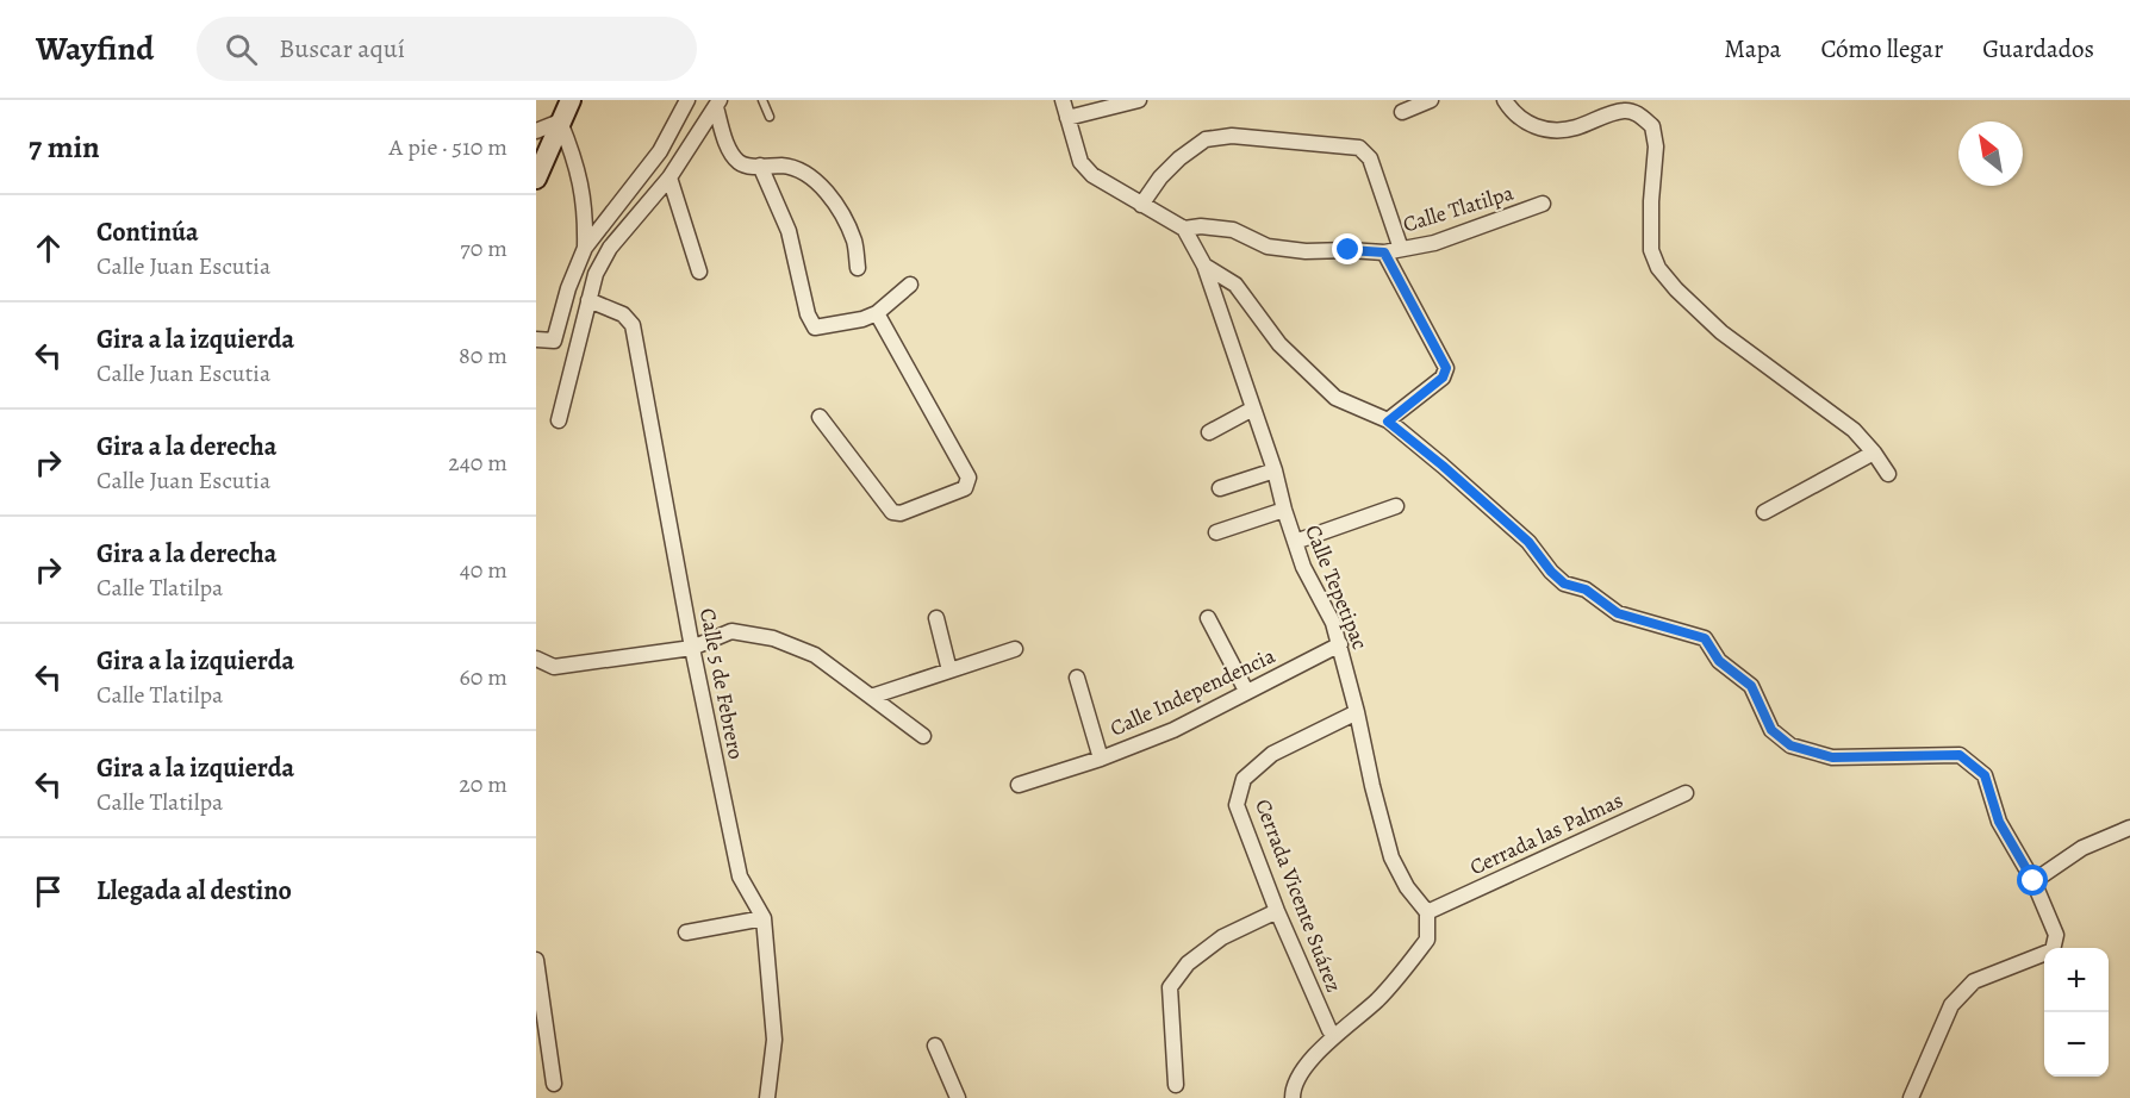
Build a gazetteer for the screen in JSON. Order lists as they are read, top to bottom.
{
  "streets": {
    "street": [
      "Calle Tlatilpa",
      "Calle Tepetipac",
      "Calle 5 de Febrero",
      "Calle Independencia",
      "Cerrada las Palmas",
      "Cerrada Vicente Suárez"
    ]
  },
  "crossings": [
    ["Calle Tlatilpa", "Calle Tepetipac"],
    ["Calle Tepetipac", "Calle Independencia"],
    ["Calle Tepetipac", "Cerrada las Palmas"],
    ["Calle Tepetipac", "Cerrada Vicente Suárez"]
  ],
  "north": "top left",
  "page": {
    "header": "Wayfind",
    "search": "Buscar aquí",
    "nav": ["Mapa", "Cómo llegar", "Guardados"],
    "heading": ["7 min", "A pie · 510 m"],
    "list": [
      ["Continúa", "Calle Juan Escutia", "70 m"],
      ["Gira a la izquierda", "Calle Juan Escutia", "80 m"],
      ["Gira a la derecha", "Calle Juan Escutia", "240 m"],
      ["Gira a la derecha", "Calle Tlatilpa", "40 m"],
      ["Gira a la izquierda", "Calle Tlatilpa", "60 m"],
      ["Gira a la izquierda", "Calle Tlatilpa", "20 m"],
      "Llegada al destino"
    ],
    "map_buttons": ["+", "−"]
  }
}
